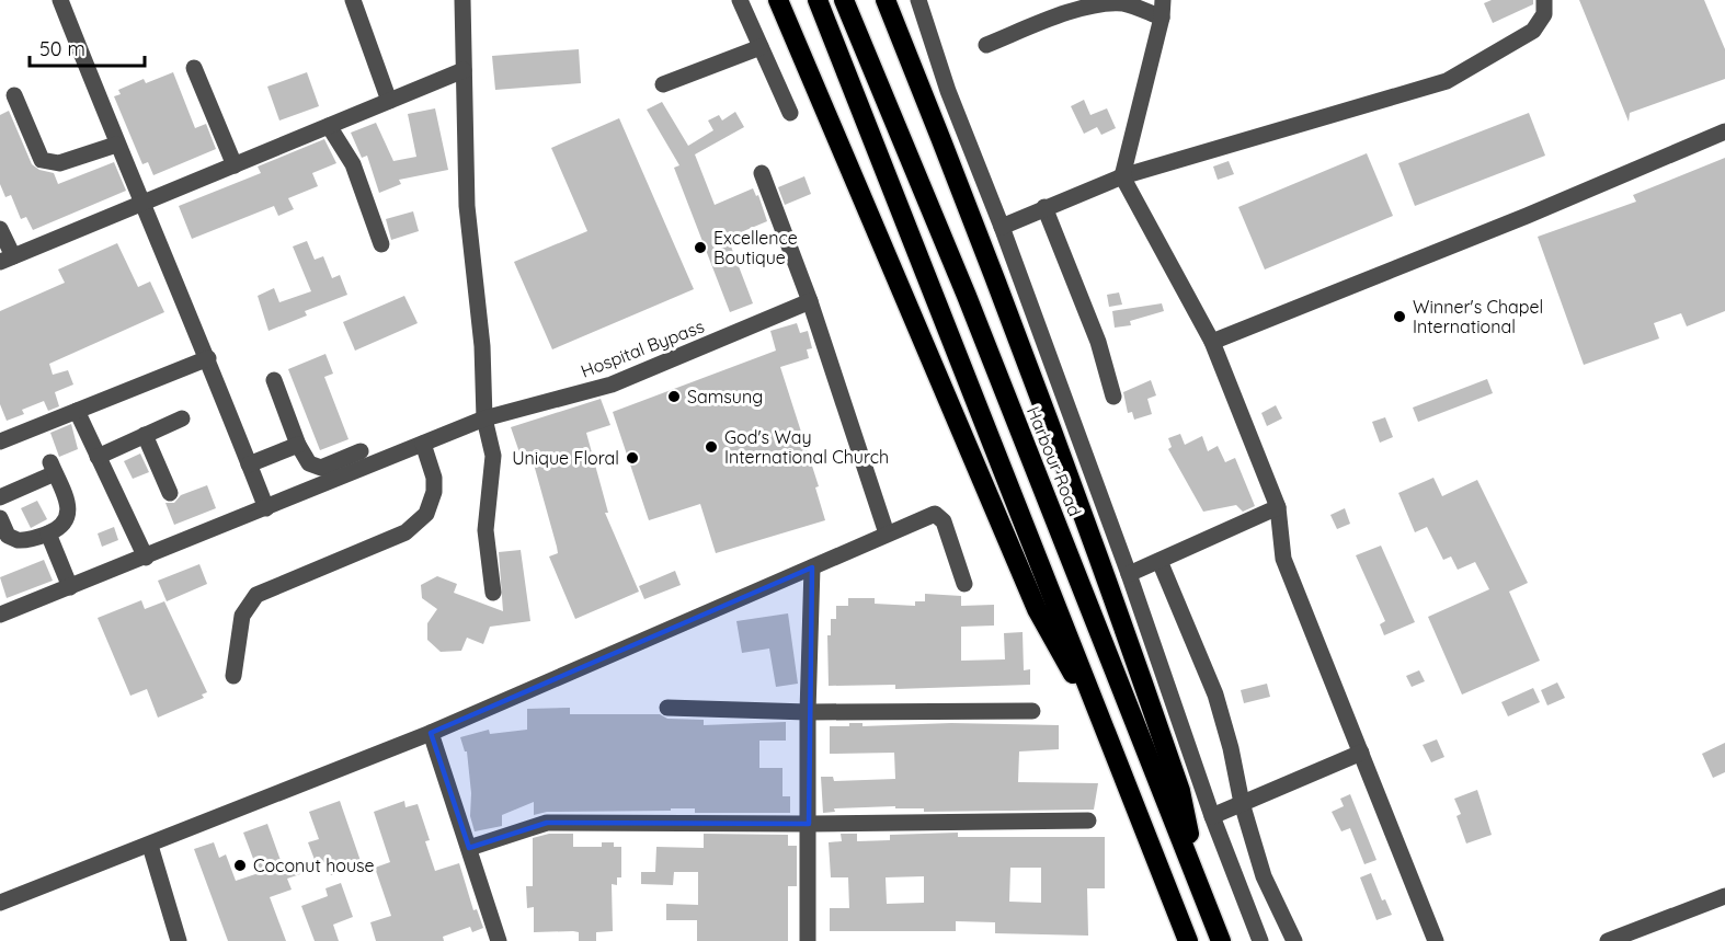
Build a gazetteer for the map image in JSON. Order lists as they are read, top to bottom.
{
  "streets": {
    "highway": ["Harbour Road"],
    "street": ["Hospital Bypass"]
  },
  "places": [
    "Excellence Boutique",
    "Winner's Chapel International",
    "Samsung",
    "God's Way International Church",
    "Unique Floral",
    "Coconut house"
  ],
  "scale_bar": "50 m"
}
